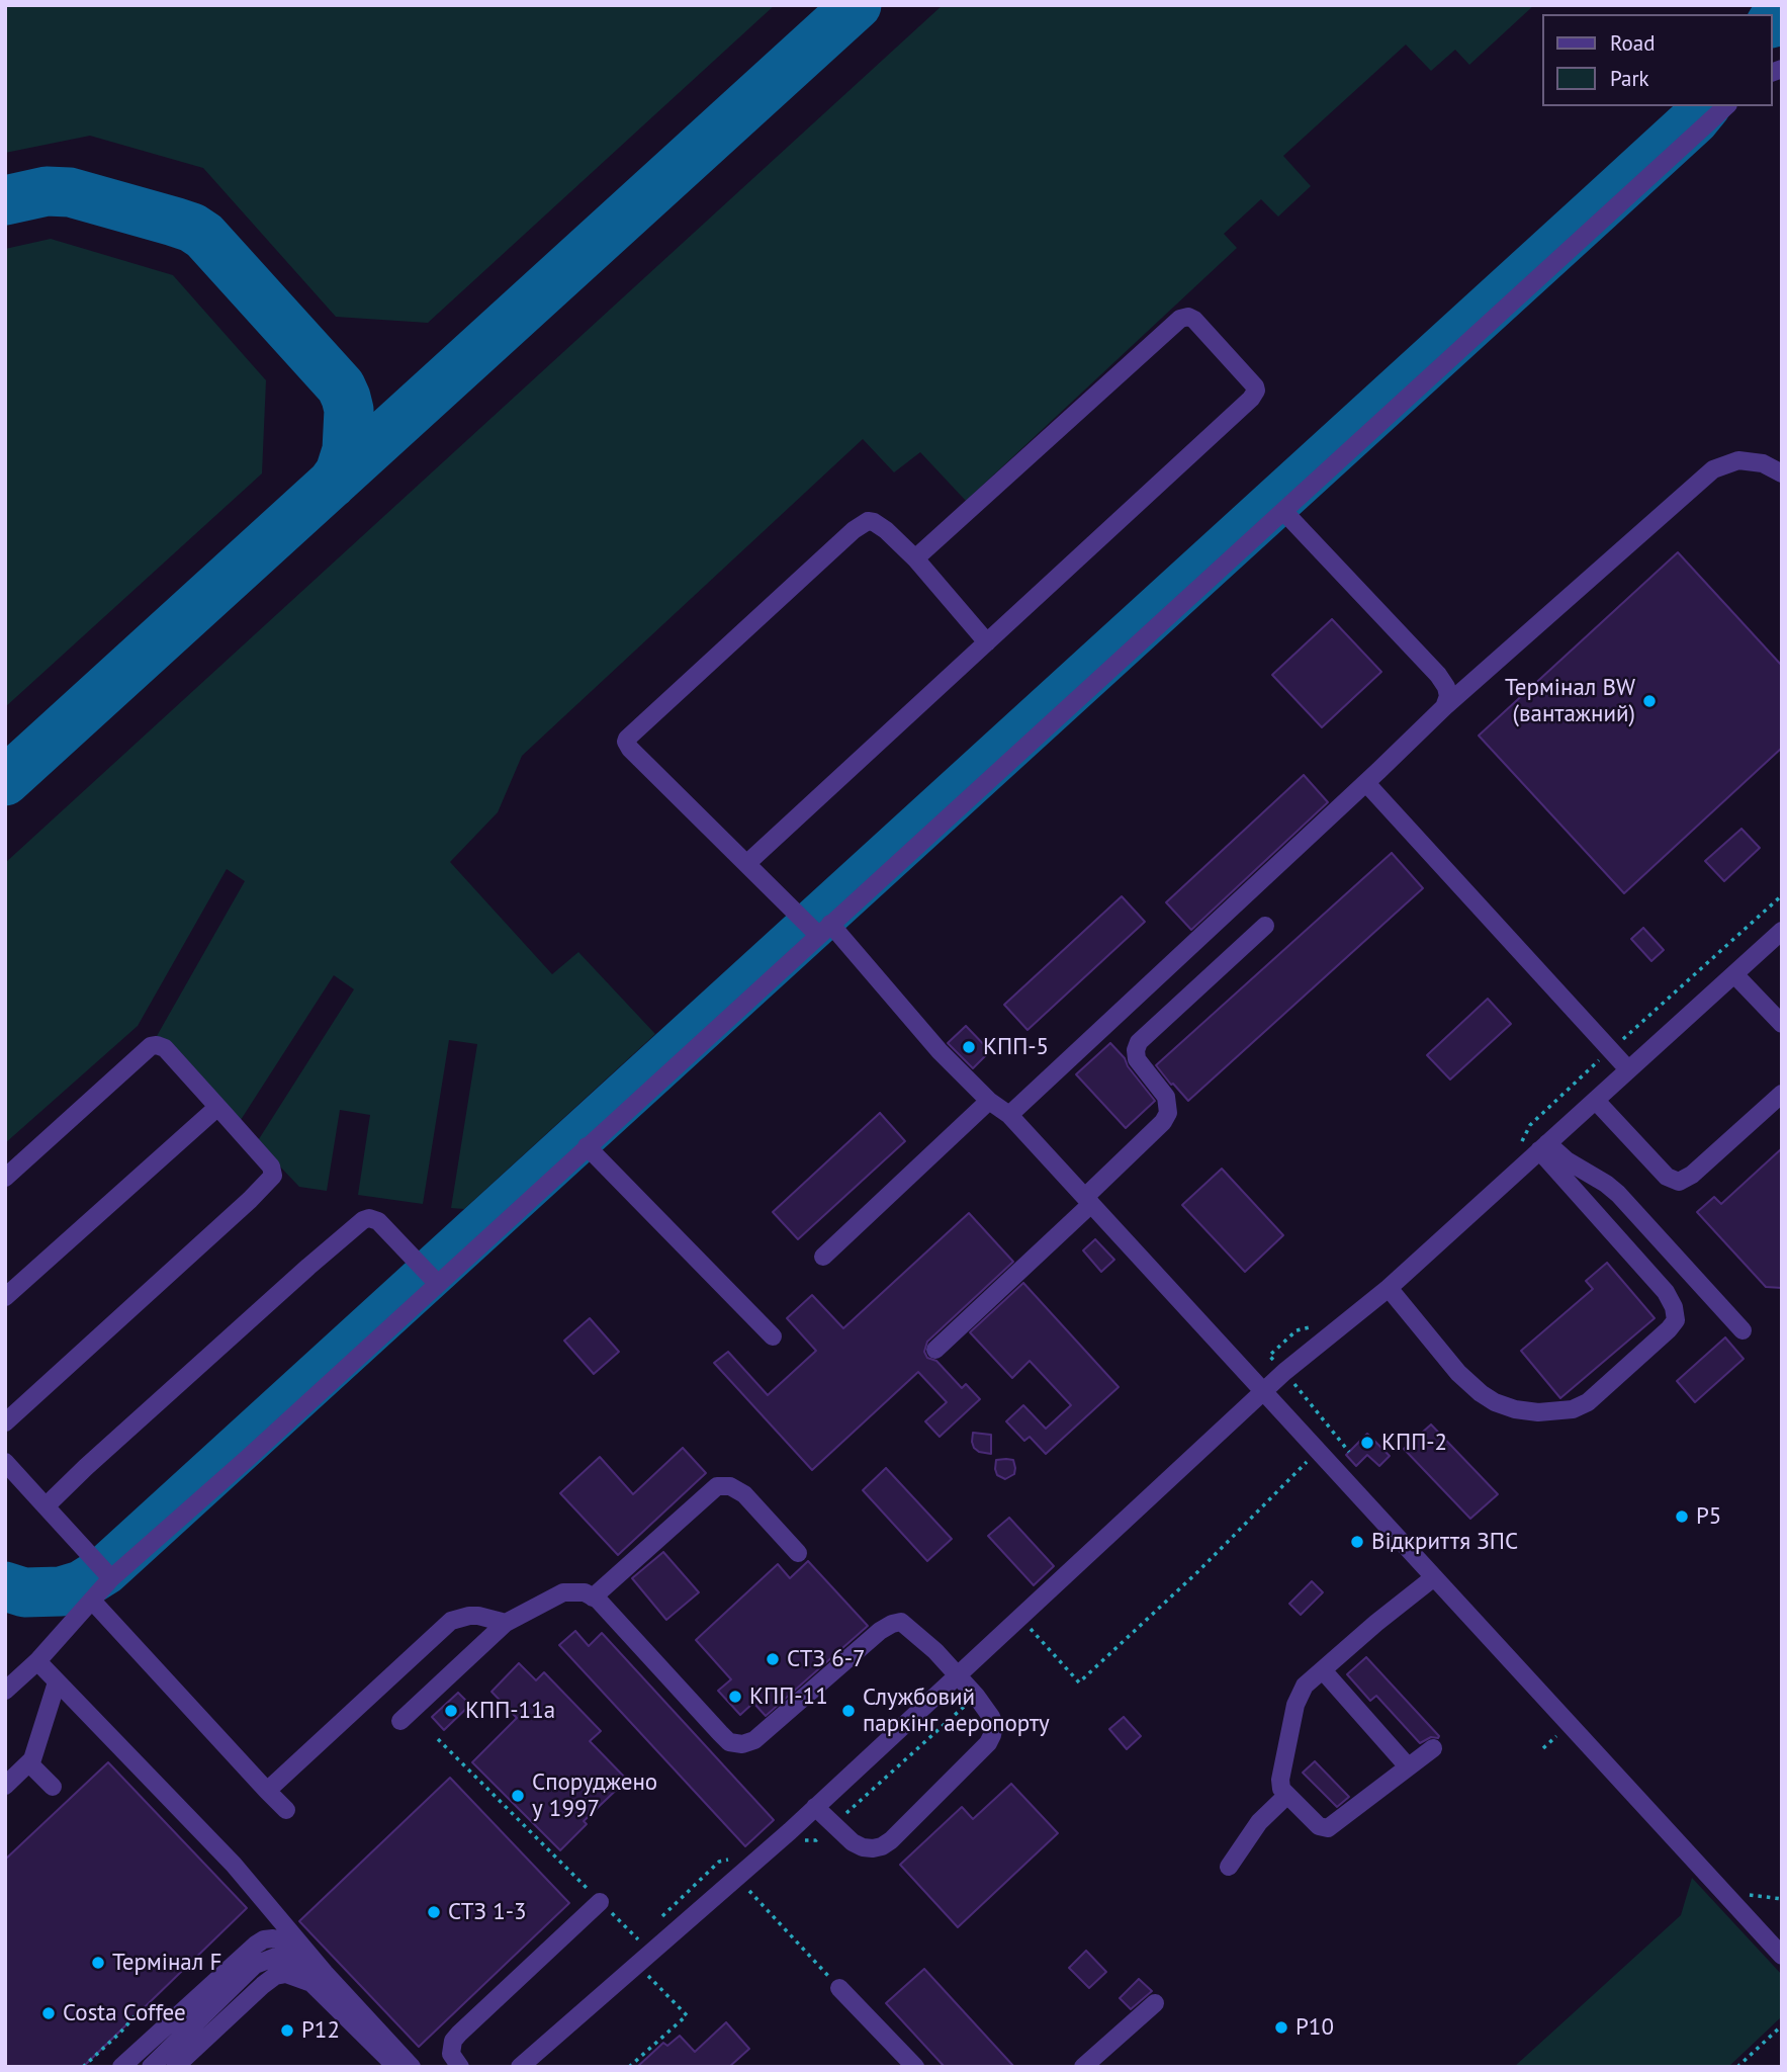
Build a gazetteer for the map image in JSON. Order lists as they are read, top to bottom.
{
  "places": [
    "Термінал BW (вантажний)",
    "КПП-5",
    "КПП-2",
    "P5",
    "Відкриття ЗПС",
    "СТЗ 6-7",
    "КПП-11",
    "КПП-11а",
    "Службовий паркінг аеропорту",
    "Споруджено у 1997",
    "СТЗ 1-3",
    "Термінал F",
    "Costa Coffee",
    "P10",
    "P12"
  ],
  "legend": ["Road", "Park"]
}
